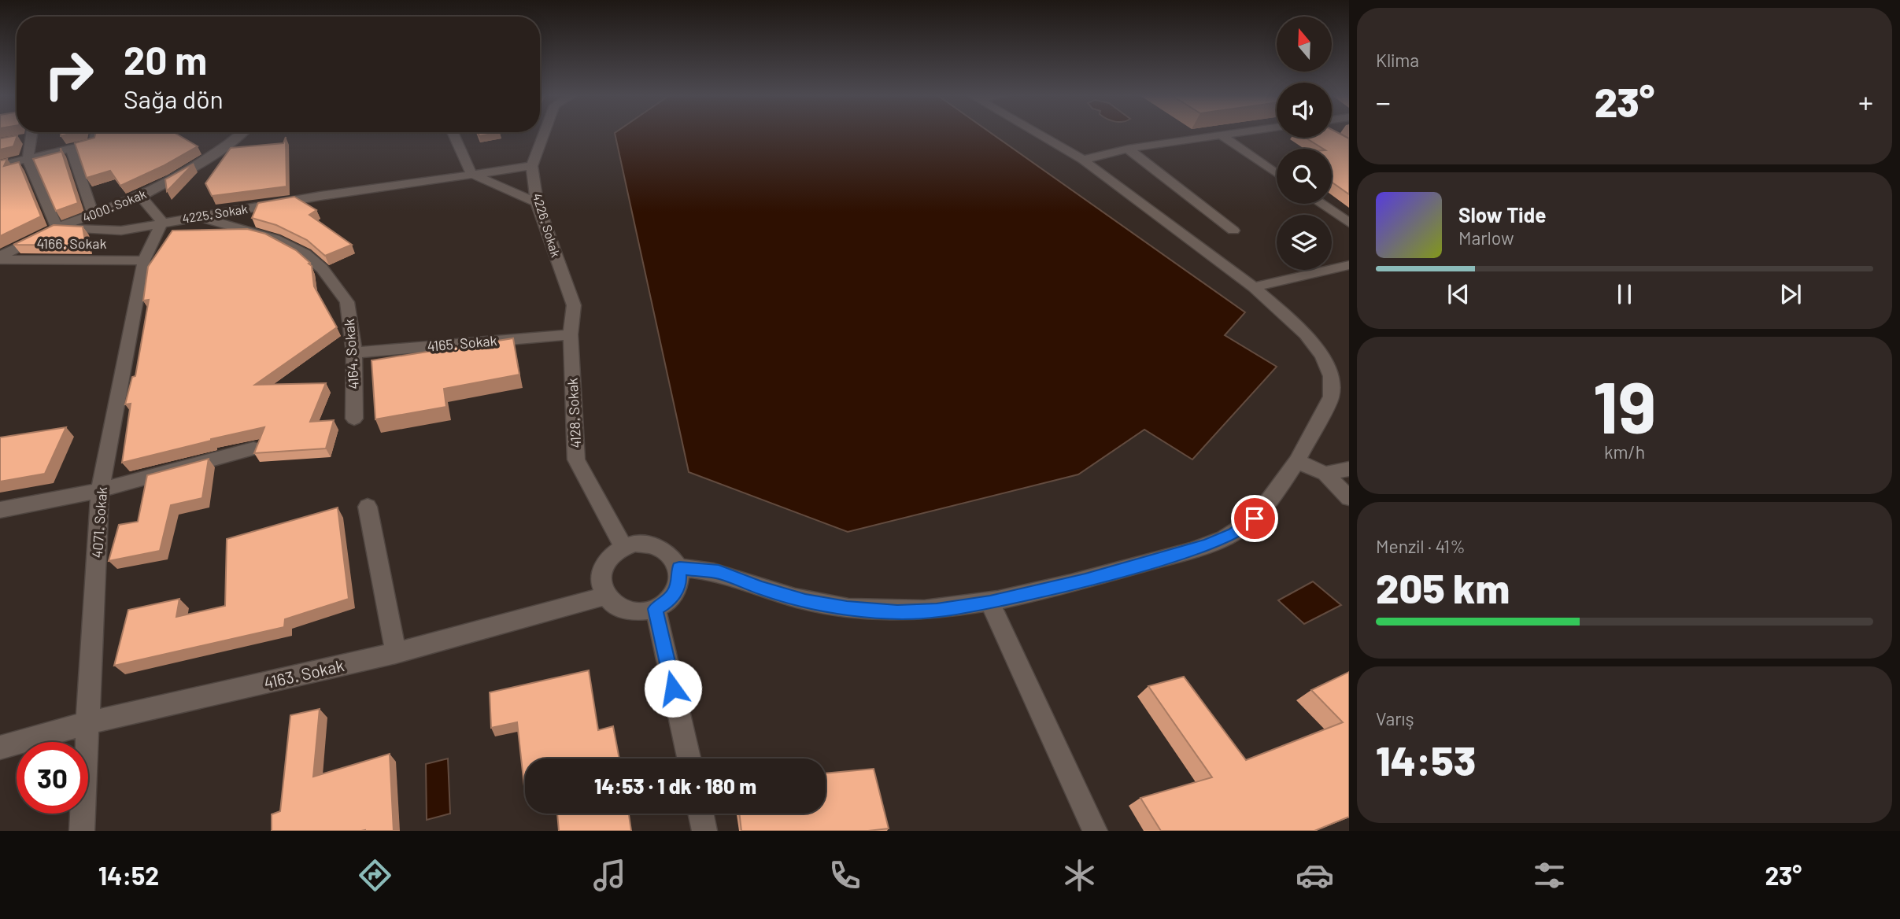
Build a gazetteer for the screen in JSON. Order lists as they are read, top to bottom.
{
  "streets": {
    "street": [
      "4000. Sokak",
      "4225. Sokak",
      "4226. Sokak",
      "4166. Sokak",
      "4165. Sokak",
      "4164. Sokak",
      "4128. Sokak",
      "4071. Sokak",
      "4163. Sokak"
    ]
  },
  "crossings": [
    ["4000. Sokak", "4225. Sokak"],
    ["4000. Sokak", "4166. Sokak"],
    ["4225. Sokak", "4226. Sokak"],
    ["4225. Sokak", "4164. Sokak"],
    ["4225. Sokak", "4071. Sokak"],
    ["4226. Sokak", "4165. Sokak"],
    ["4226. Sokak", "4128. Sokak"],
    ["4166. Sokak", "4071. Sokak"],
    ["4165. Sokak", "4164. Sokak"],
    ["4165. Sokak", "4128. Sokak"],
    ["4128. Sokak", "4163. Sokak"],
    ["4071. Sokak", "4163. Sokak"]
  ],
  "north": "top",
  "page": {
    "tile": [
      "Klima",
      ["19", "km/h"],
      ["Menzil · 41%", "205 km"],
      ["Varış", "14:53"]
    ],
    "turn": ["20 m", "Sağa dön"],
    "heat": ["−", "23°", "+"],
    "song": ["Slow Tide", "Marlow"],
    "limit": "30",
    "trip": "14:53 · 1 dk · 180 m",
    "tabs": ["14:52", "23°"]
  }
}
